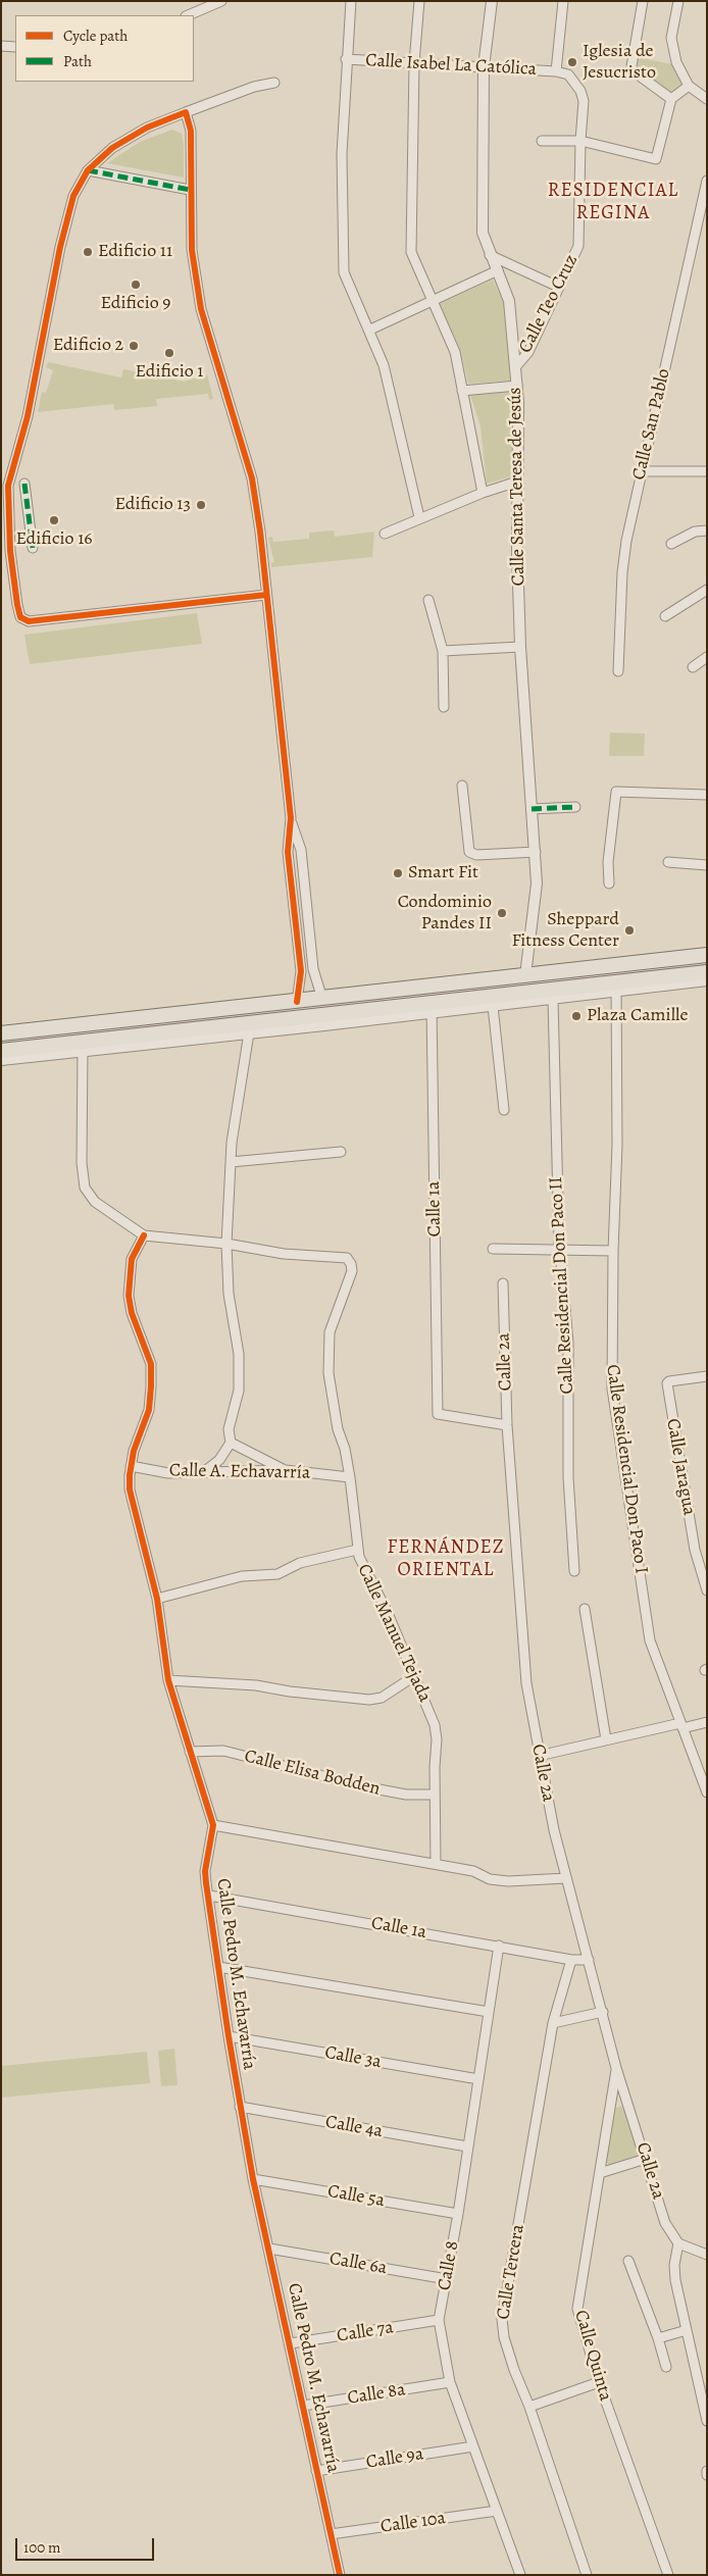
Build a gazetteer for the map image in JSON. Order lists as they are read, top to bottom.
{
  "streets": {
    "street": [
      "Calle Isabel La Católica",
      "Calle Teo Cruz",
      "Calle San Pablo",
      "Calle Santa Teresa de Jesús",
      "Calle 1a",
      "Calle Residencial Don Paco II",
      "Calle 2a",
      "Calle Jaragua",
      "Calle Residencial Don Paco I",
      "Calle A. Echavarría",
      "Calle Manuel Tejada",
      "Calle Elisa Bodden",
      "Calle Pedro M. Echavarría",
      "Calle 3a",
      "Calle 4a",
      "Calle 5a",
      "Calle 6a",
      "Calle 8",
      "Calle Tercera",
      "Calle 7a",
      "Calle Quinta",
      "Calle 8a",
      "Calle 9a",
      "Calle 10a"
    ]
  },
  "crossings": [
    ["Calle Isabel La Católica", "Calle Teo Cruz"],
    ["Calle Isabel La Católica", "Calle Santa Teresa de Jesús"],
    ["Calle Teo Cruz", "Calle Santa Teresa de Jesús"],
    ["Calle 1a", "Calle 2a"],
    ["Calle 1a", "Calle Pedro M. Echavarría"],
    ["Calle 1a", "Calle 8"],
    ["Calle 1a", "Calle Tercera"],
    ["Calle 2a", "Calle Quinta"],
    ["Calle A. Echavarría", "Calle Manuel Tejada"],
    ["Calle A. Echavarría", "Calle Pedro M. Echavarría"],
    ["Calle Manuel Tejada", "Calle Elisa Bodden"],
    ["Calle Elisa Bodden", "Calle Pedro M. Echavarría"],
    ["Calle Pedro M. Echavarría", "Calle 3a"],
    ["Calle Pedro M. Echavarría", "Calle 4a"],
    ["Calle Pedro M. Echavarría", "Calle 5a"],
    ["Calle Pedro M. Echavarría", "Calle 6a"],
    ["Calle Pedro M. Echavarría", "Calle 7a"],
    ["Calle Pedro M. Echavarría", "Calle 8a"],
    ["Calle Pedro M. Echavarría", "Calle 9a"],
    ["Calle Pedro M. Echavarría", "Calle 10a"],
    ["Calle 3a", "Calle 8"],
    ["Calle 4a", "Calle 8"],
    ["Calle 5a", "Calle 8"],
    ["Calle 6a", "Calle 8"],
    ["Calle 8", "Calle 7a"],
    ["Calle 8", "Calle 8a"],
    ["Calle 8", "Calle 9a"],
    ["Calle 8", "Calle 10a"]
  ],
  "districts": ["RESIDENCIAL REGINA", "FERNÁNDEZ ORIENTAL"],
  "places": [
    "Iglesia de Jesucristo",
    "Edificio 11",
    "Edificio 9",
    "Edificio 2",
    "Edificio 1",
    "Edificio 13",
    "Edificio 16",
    "Smart Fit",
    "Condominio Pandes II",
    "Sheppard Fitness Center",
    "Plaza Camille"
  ],
  "legend": ["Cycle path", "Path"],
  "scale_bar": "100 m"
}
